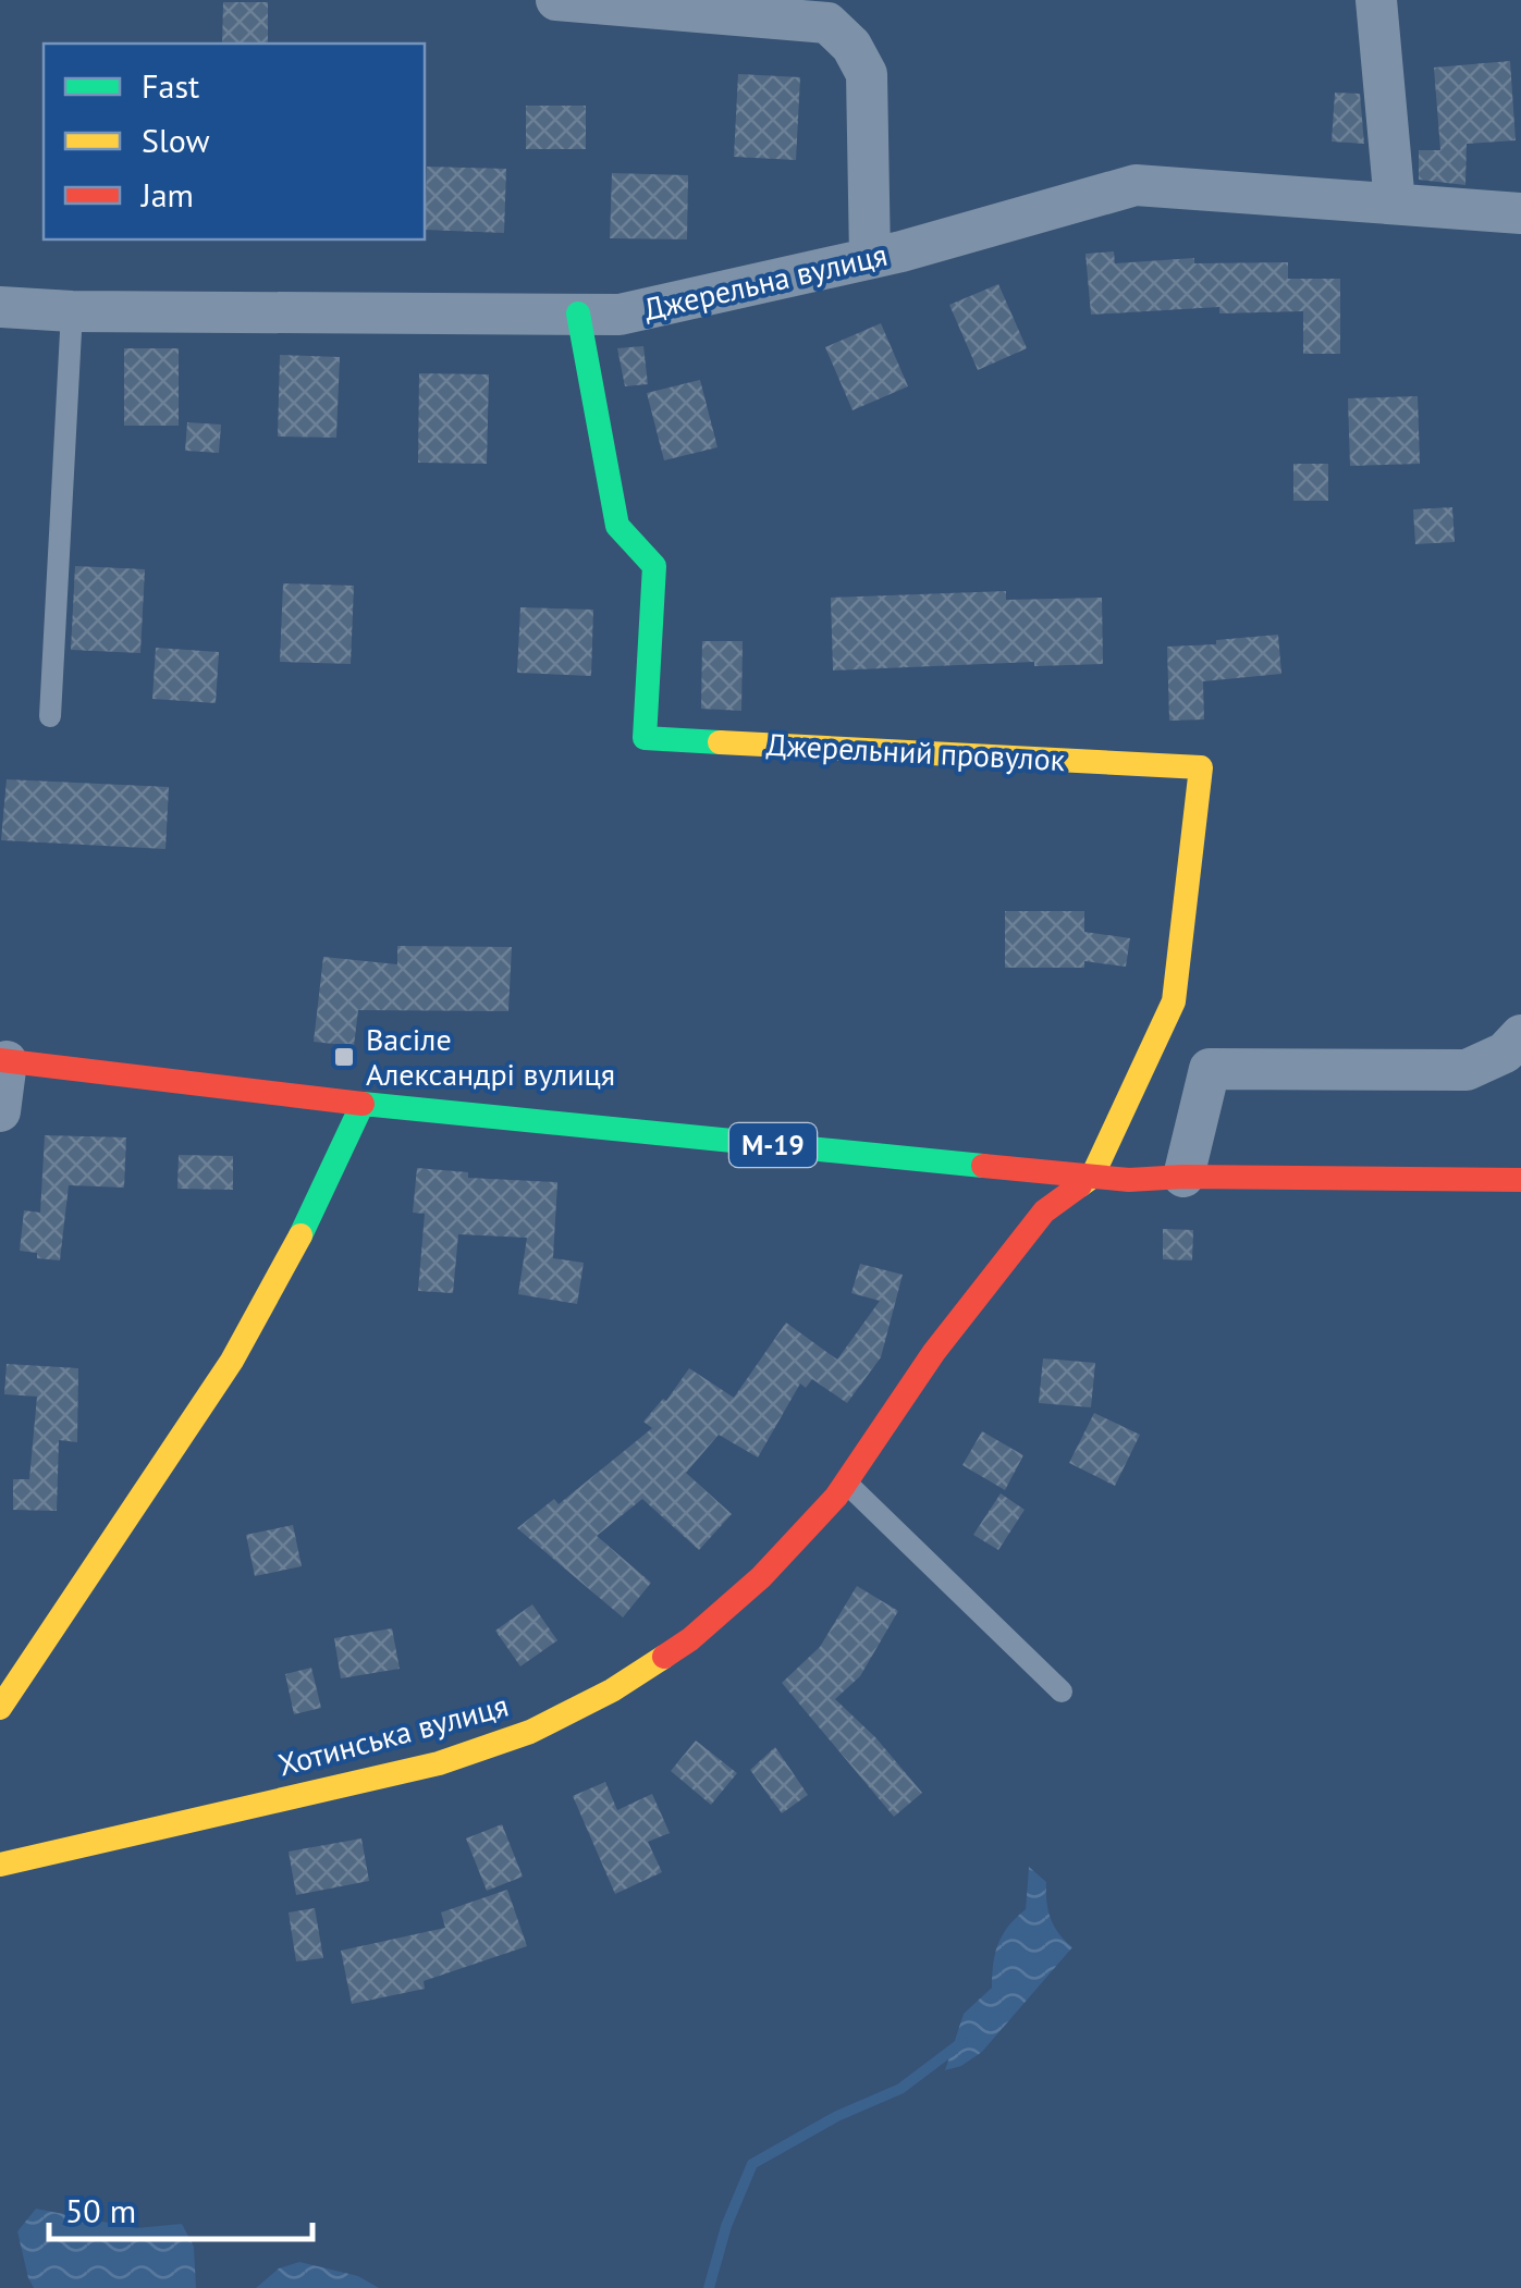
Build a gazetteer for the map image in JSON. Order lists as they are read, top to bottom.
{
  "streets": {
    "main road": ["Джерельний провулок", "М-19", "Хотинська вулиця"],
    "street": ["Джерельна вулиця"]
  },
  "crossings": [
    ["Джерельна вулиця", "Джерельний провулок"],
    ["Джерельний провулок", "М-19"],
    ["Джерельний провулок", "Хотинська вулиця"],
    ["М-19", "Хотинська вулиця"]
  ],
  "places": {
    "transit": ["Васіле Александрі вулиця"]
  },
  "legend": ["Fast", "Slow", "Jam"],
  "scale_bar": "50 m"
}
